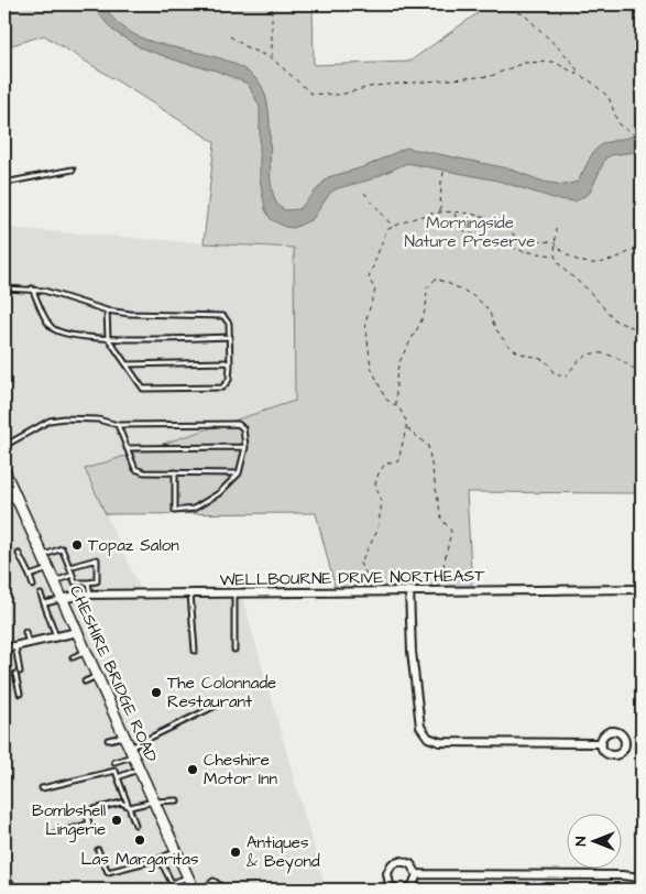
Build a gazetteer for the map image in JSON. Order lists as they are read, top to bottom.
{
  "streets": {
    "main road": ["CHESHIRE BRIDGE ROAD"],
    "street": ["WELLBOURNE DRIVE NORTHEAST"]
  },
  "crossings": [
    ["WELLBOURNE DRIVE NORTHEAST", "CHESHIRE BRIDGE ROAD"]
  ],
  "parks": ["Morningside Nature Preserve"],
  "places": [
    "Topaz Salon",
    "The Colonnade Restaurant",
    "Cheshire Motor Inn",
    "Bombshell Lingerie",
    "Las Margaritas",
    "Antiques & Beyond"
  ],
  "north": "left"
}
